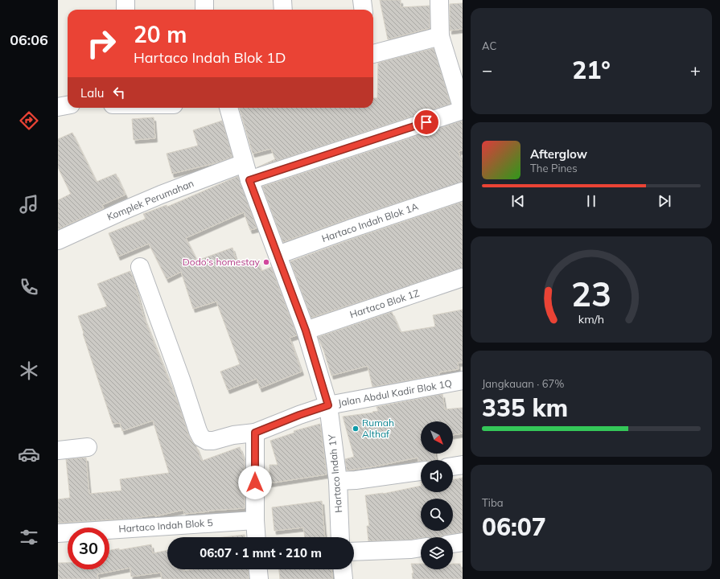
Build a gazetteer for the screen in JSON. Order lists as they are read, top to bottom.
{
  "streets": {
    "street": [
      "Komplek Perumahan",
      "Hartaco Indah Blok 1A",
      "Hartaco Blok 1Z",
      "Jalan Abdul Kadir Blok 1Q",
      "Hartaco Indah 1Y",
      "Hartaco Indah Blok 5"
    ]
  },
  "crossings": [
    ["Komplek Perumahan", "Hartaco Indah 1Y"],
    ["Hartaco Indah Blok 1A", "Hartaco Indah 1Y"],
    ["Hartaco Blok 1Z", "Hartaco Indah 1Y"],
    ["Jalan Abdul Kadir Blok 1Q", "Hartaco Indah 1Y"]
  ],
  "places": ["Dodo's homestay", "Rumah Althaf"],
  "north": "bottom right",
  "page": {
    "tabs": "06:06",
    "tile": [
      "AC",
      ["Jangkauan · 67%", "335 km"],
      ["Tiba", "06:07"]
    ],
    "turn": ["20 m", "Hartaco Indah Blok 1D"],
    "heat": ["−", "21°", "+"],
    "then": "Lalu",
    "song": ["Afterglow", "The Pines"],
    "limit": "30",
    "trip": "06:07 · 1 mnt · 210 m",
    "gauge": ["23", "km/h"]
  }
}
